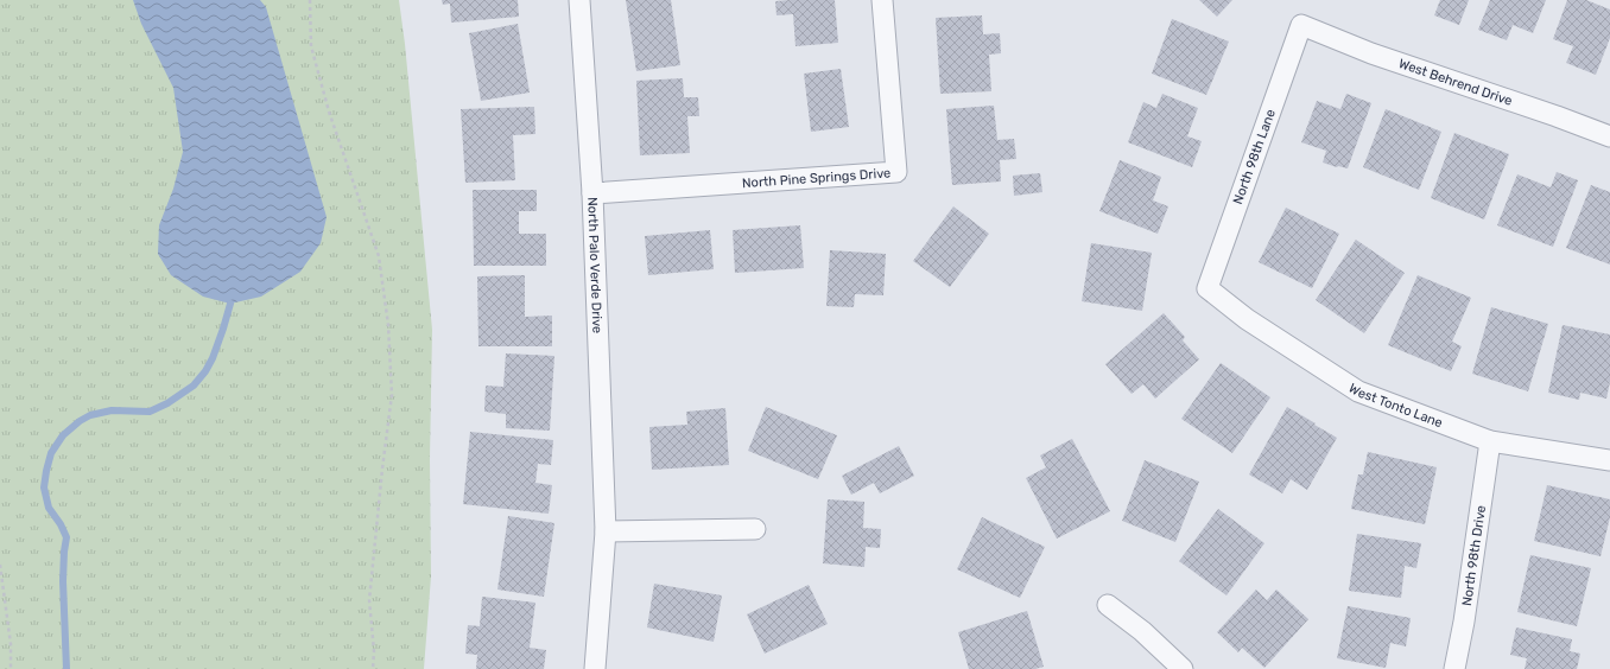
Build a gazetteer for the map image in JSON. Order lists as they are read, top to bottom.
{
  "streets": {
    "street": [
      "West Behrend Drive",
      "North 98th Lane",
      "North Pine Springs Drive",
      "North Palo Verde Drive",
      "West Tonto Lane",
      "North 98th Drive"
    ]
  },
  "crossings": [
    ["West Behrend Drive", "North 98th Lane"],
    ["North 98th Lane", "West Tonto Lane"],
    ["North Pine Springs Drive", "North Palo Verde Drive"],
    ["West Tonto Lane", "North 98th Drive"]
  ]
}
